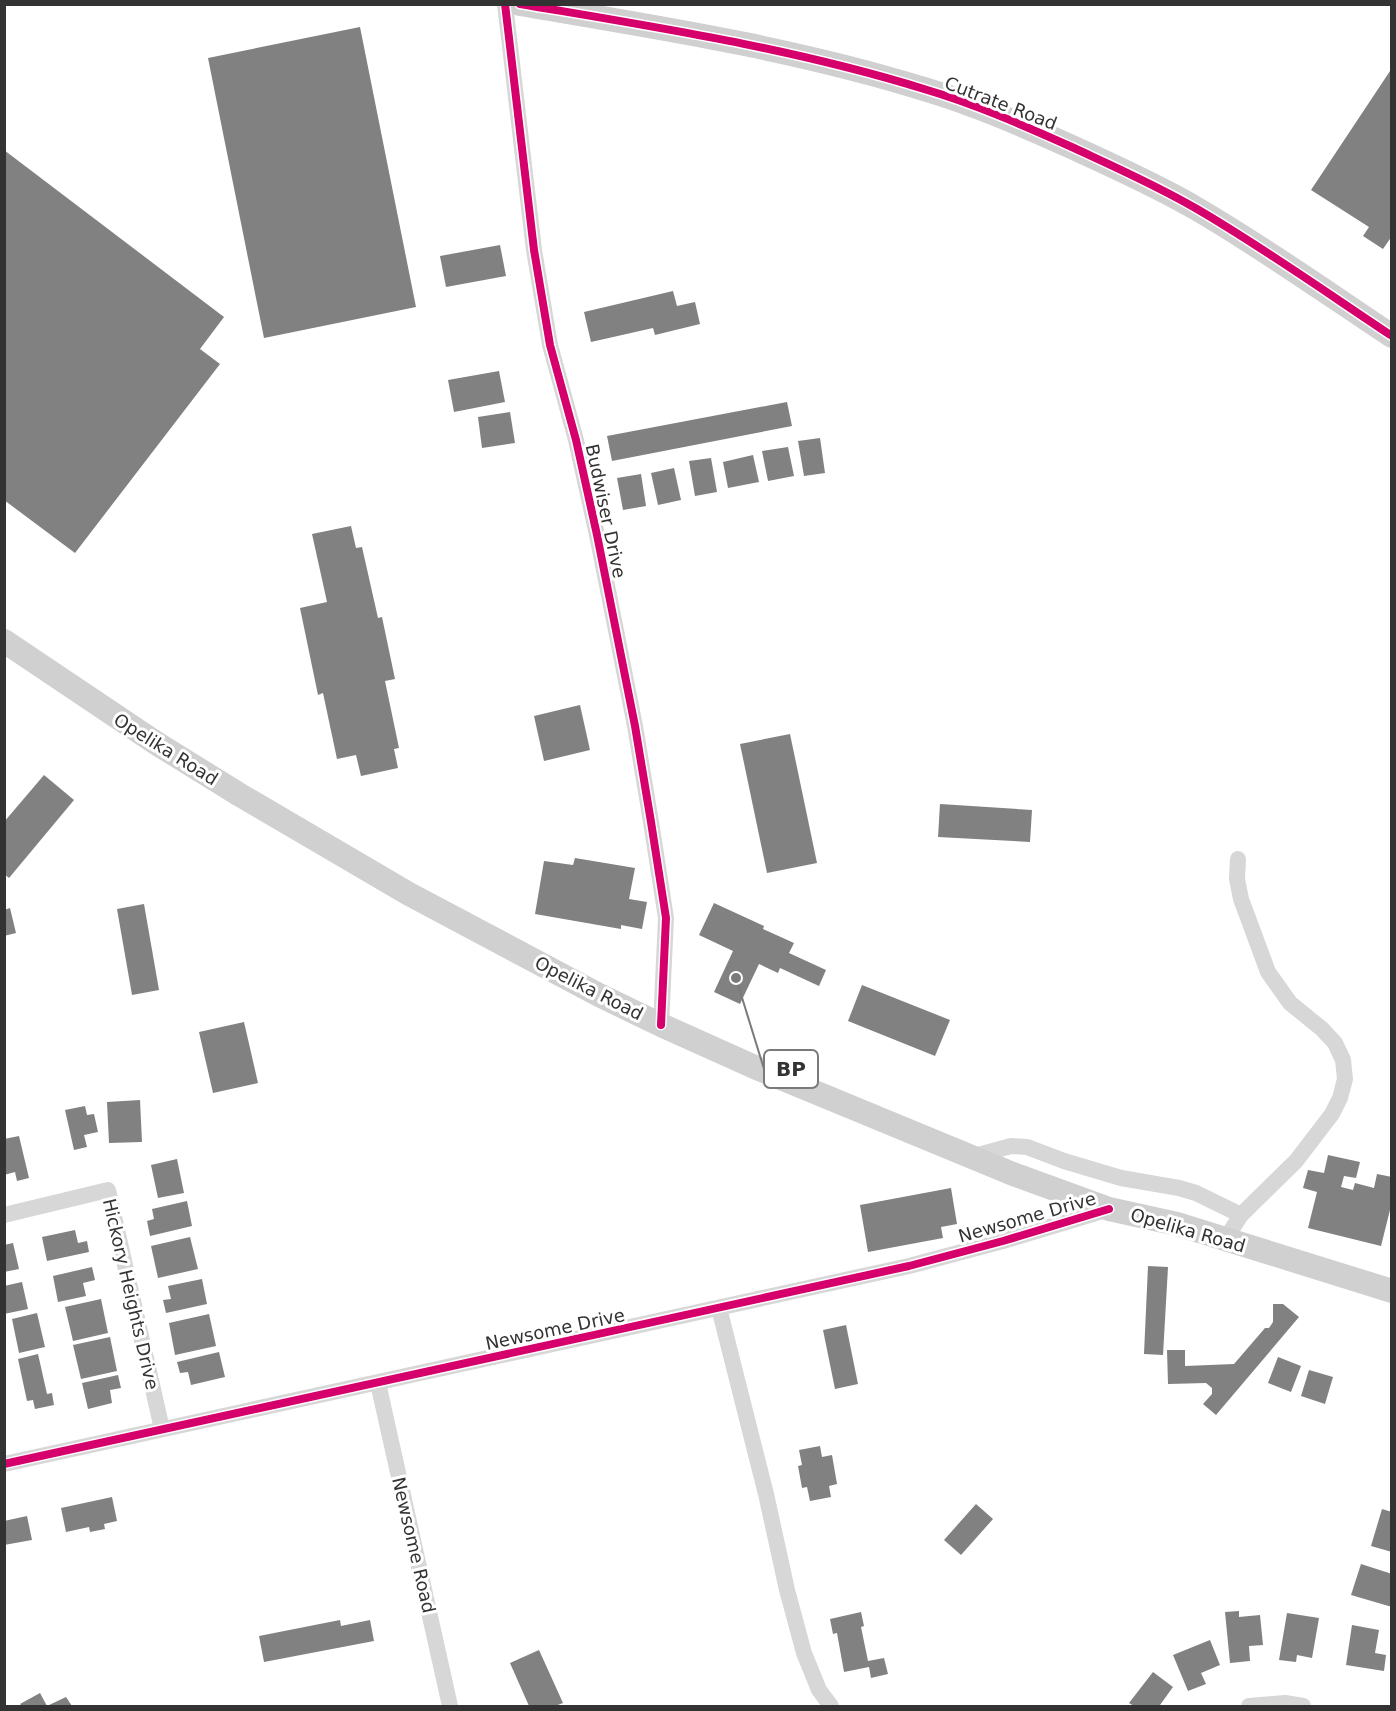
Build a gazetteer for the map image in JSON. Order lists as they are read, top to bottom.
{
  "streets": {
    "main road": ["Cutrate Road", "Opelika Road"],
    "street": [
      "Budwiser Drive",
      "Newsome Drive",
      "Hickory Heights Drive",
      "Newsome Road"
    ]
  },
  "crossings": [
    ["Budwiser Drive", "Opelika Road"],
    ["Opelika Road", "Newsome Drive"],
    ["Newsome Drive", "Hickory Heights Drive"],
    ["Newsome Drive", "Newsome Road"]
  ],
  "places": ["BP"]
}
